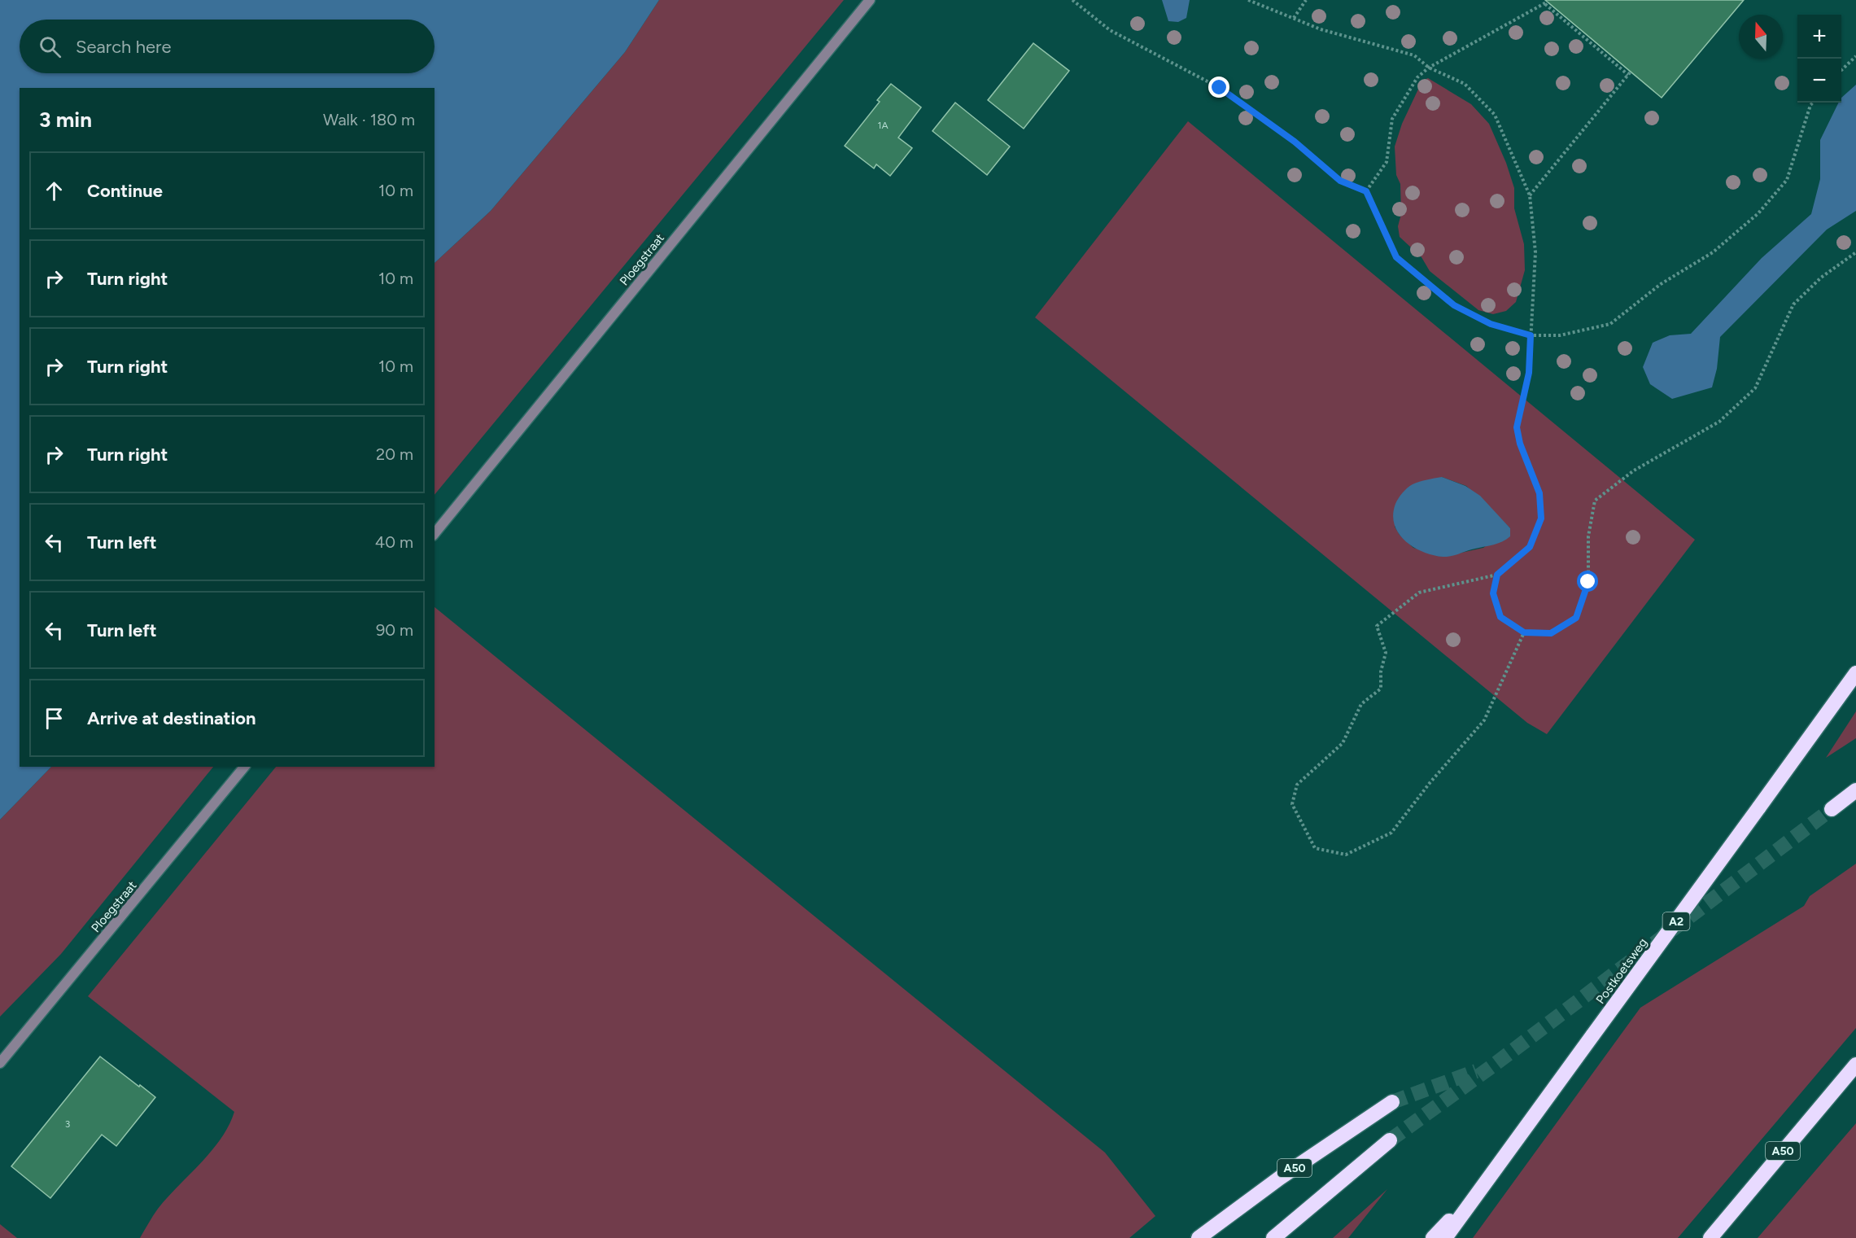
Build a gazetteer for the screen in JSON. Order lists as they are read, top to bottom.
{
  "streets": {
    "highway": ["A2", "Postkoetsweg", "A50"],
    "street": ["Ploegstraat"]
  },
  "house_numbers": ["1A", "3"],
  "north": "top",
  "page": {
    "map_buttons": ["+", "−"],
    "search": "Search here",
    "heading": ["3 min", "Walk · 180 m"],
    "list": [
      ["Continue", "10 m"],
      ["Turn right", "10 m"],
      ["Turn right", "10 m"],
      ["Turn right", "20 m"],
      ["Turn left", "40 m"],
      ["Turn left", "90 m"],
      "Arrive at destination"
    ]
  }
}
